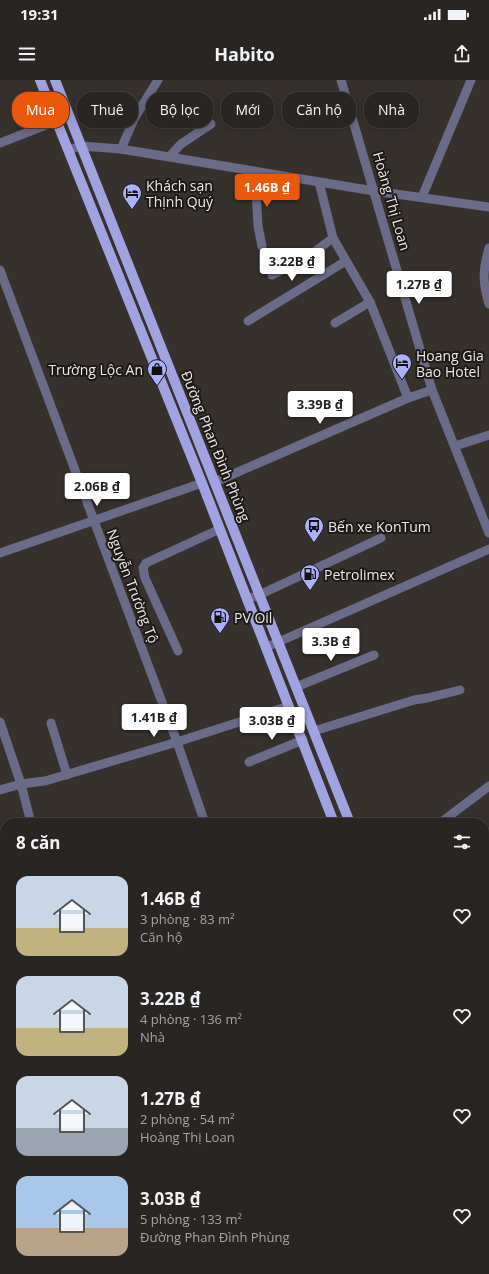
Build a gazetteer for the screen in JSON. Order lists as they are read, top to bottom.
{
  "streets": {
    "main road": ["Đường Phan Đình Phùng"],
    "street": ["Hoàng Thị Loan", "Nguyễn Trường Tộ"]
  },
  "places": {
    "hotel": ["Khách sạn Thịnh Quý", "Hoang Gia Bao Hotel"],
    "shop": ["Trường Lộc An"],
    "bus stop": ["Bến xe KonTum"],
    "fuel station": ["Petrolimex", "PV Oil"]
  },
  "page": {
    "status": "19:31",
    "header": "Habito",
    "chip": [
      "Mua",
      "Thuê",
      "Bộ lọc",
      "Mới",
      "Căn hộ",
      "Nhà"
    ],
    "price": [
      "1.46B ₫",
      "3.22B ₫",
      "1.27B ₫",
      "3.39B ₫",
      "2.06B ₫",
      "3.3B ₫",
      "1.41B ₫",
      "3.03B ₫"
    ],
    "heading": "8 căn",
    "list": [
      {
        "name": "1.46B ₫",
        "note": "3 phòng · 83 m² · Căn hộ"
      },
      {
        "name": "3.22B ₫",
        "note": "4 phòng · 136 m² · Nhà"
      },
      {
        "name": "1.27B ₫",
        "note": "2 phòng · 54 m² · Hoàng Thị Loan"
      },
      {
        "name": "3.03B ₫",
        "note": "5 phòng · 133 m² · Đường Phan Đình Phùng"
      }
    ]
  }
}
